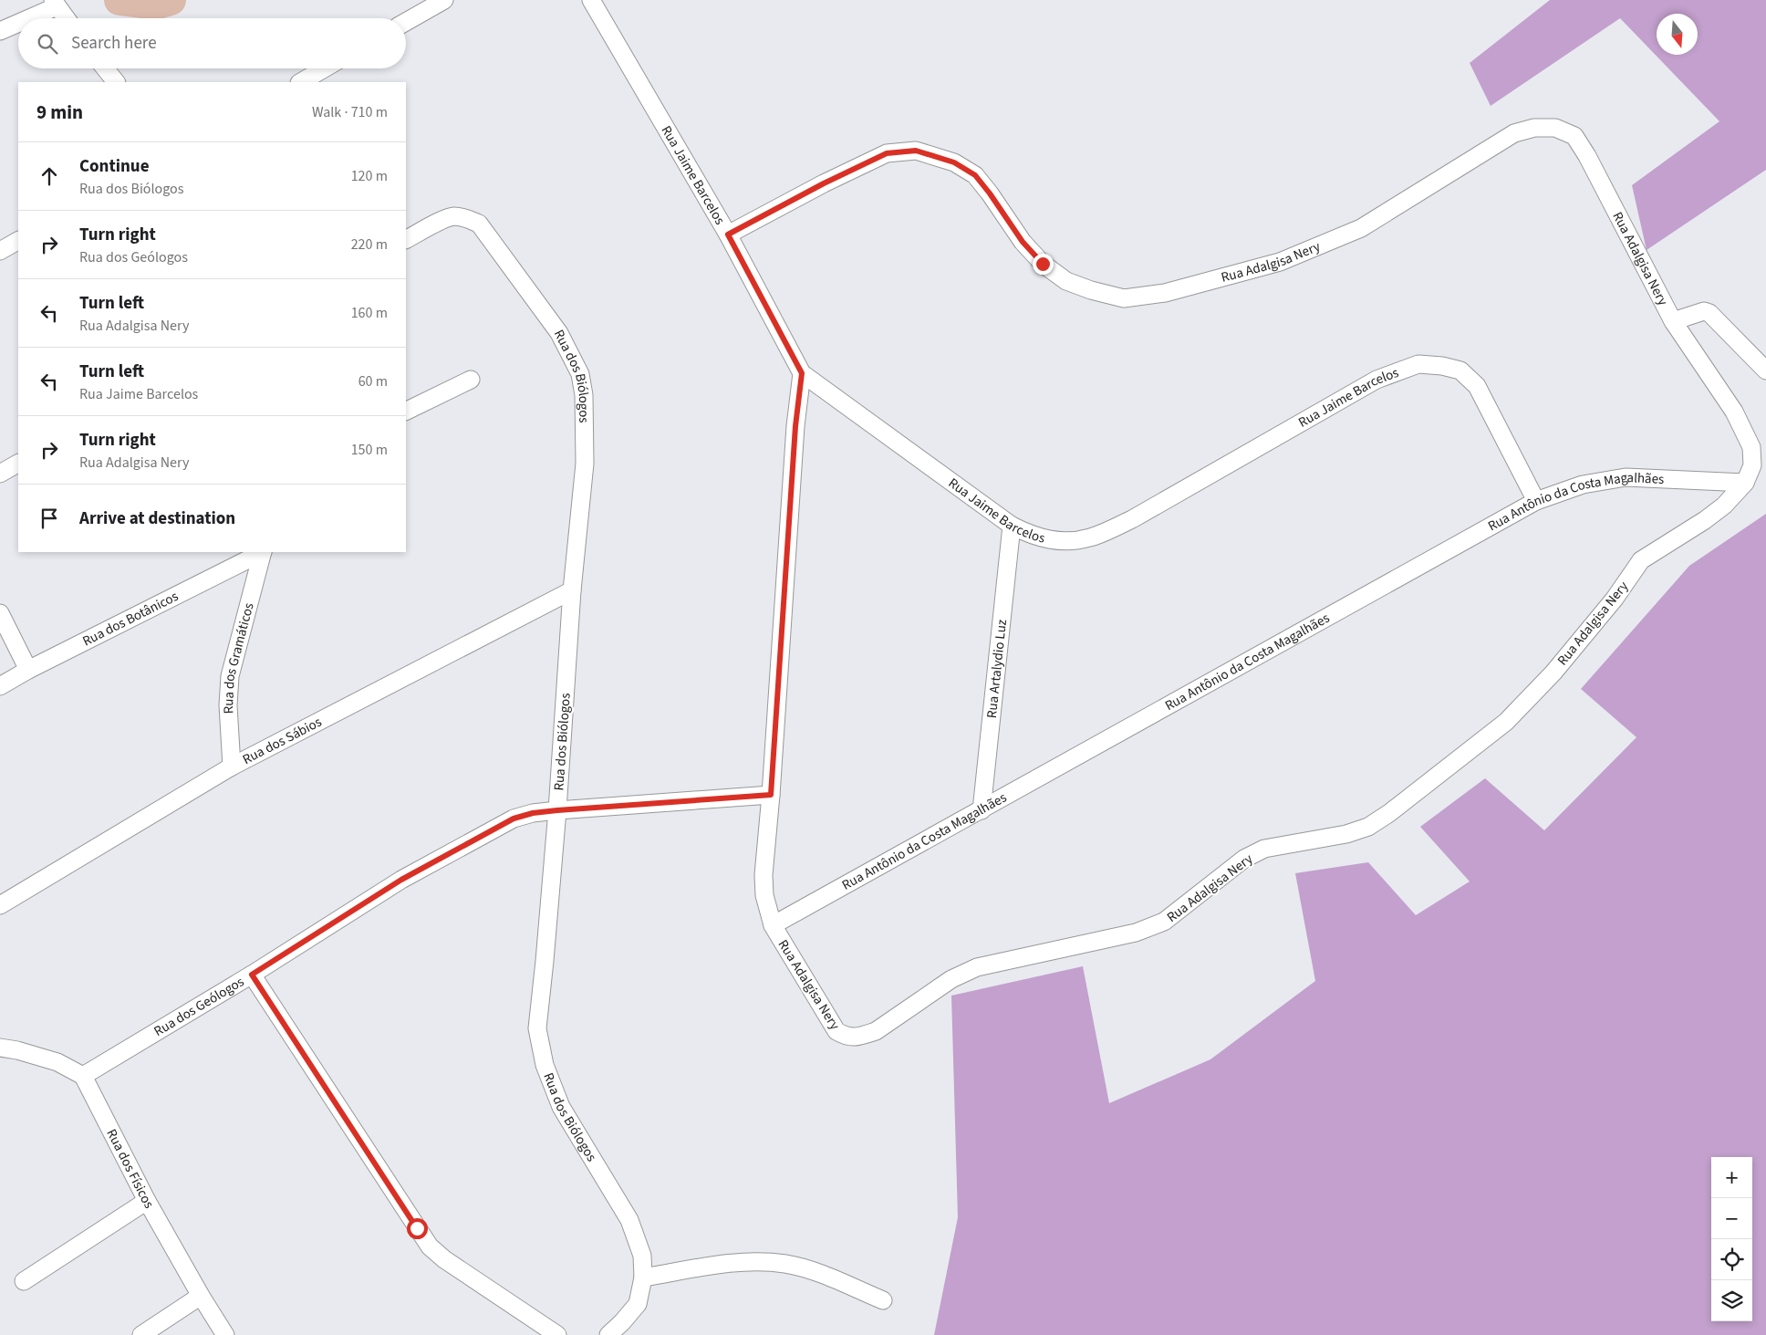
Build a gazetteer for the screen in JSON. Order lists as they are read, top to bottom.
{
  "streets": {
    "street": [
      "Rua Jaime Barcelos",
      "Rua Adalgisa Nery",
      "Rua dos Biólogos",
      "Rua Antônio da Costa Magalhães",
      "Rua dos Botânicos",
      "Rua dos Gramáticos",
      "Rua Artalydio Luz",
      "Rua dos Sábios",
      "Rua dos Geólogos",
      "Rua dos Físicos"
    ]
  },
  "crossings": [
    ["Rua Jaime Barcelos", "Rua Adalgisa Nery"],
    ["Rua Jaime Barcelos", "Rua Antônio da Costa Magalhães"],
    ["Rua Jaime Barcelos", "Rua Artalydio Luz"],
    ["Rua Adalgisa Nery", "Rua Antônio da Costa Magalhães"],
    ["Rua Adalgisa Nery", "Rua dos Geólogos"],
    ["Rua dos Biólogos", "Rua dos Sábios"],
    ["Rua dos Biólogos", "Rua dos Geólogos"],
    ["Rua Antônio da Costa Magalhães", "Rua Artalydio Luz"],
    ["Rua dos Gramáticos", "Rua dos Sábios"],
    ["Rua dos Geólogos", "Rua dos Físicos"]
  ],
  "north": "bottom",
  "page": {
    "search": "Search here",
    "heading": ["9 min", "Walk · 710 m"],
    "list": [
      ["Continue", "Rua dos Biólogos", "120 m"],
      ["Turn right", "Rua dos Geólogos", "220 m"],
      ["Turn left", "Rua Adalgisa Nery", "160 m"],
      ["Turn left", "Rua Jaime Barcelos", "60 m"],
      ["Turn right", "Rua Adalgisa Nery", "150 m"],
      "Arrive at destination"
    ],
    "map_buttons": ["+", "−"]
  }
}
